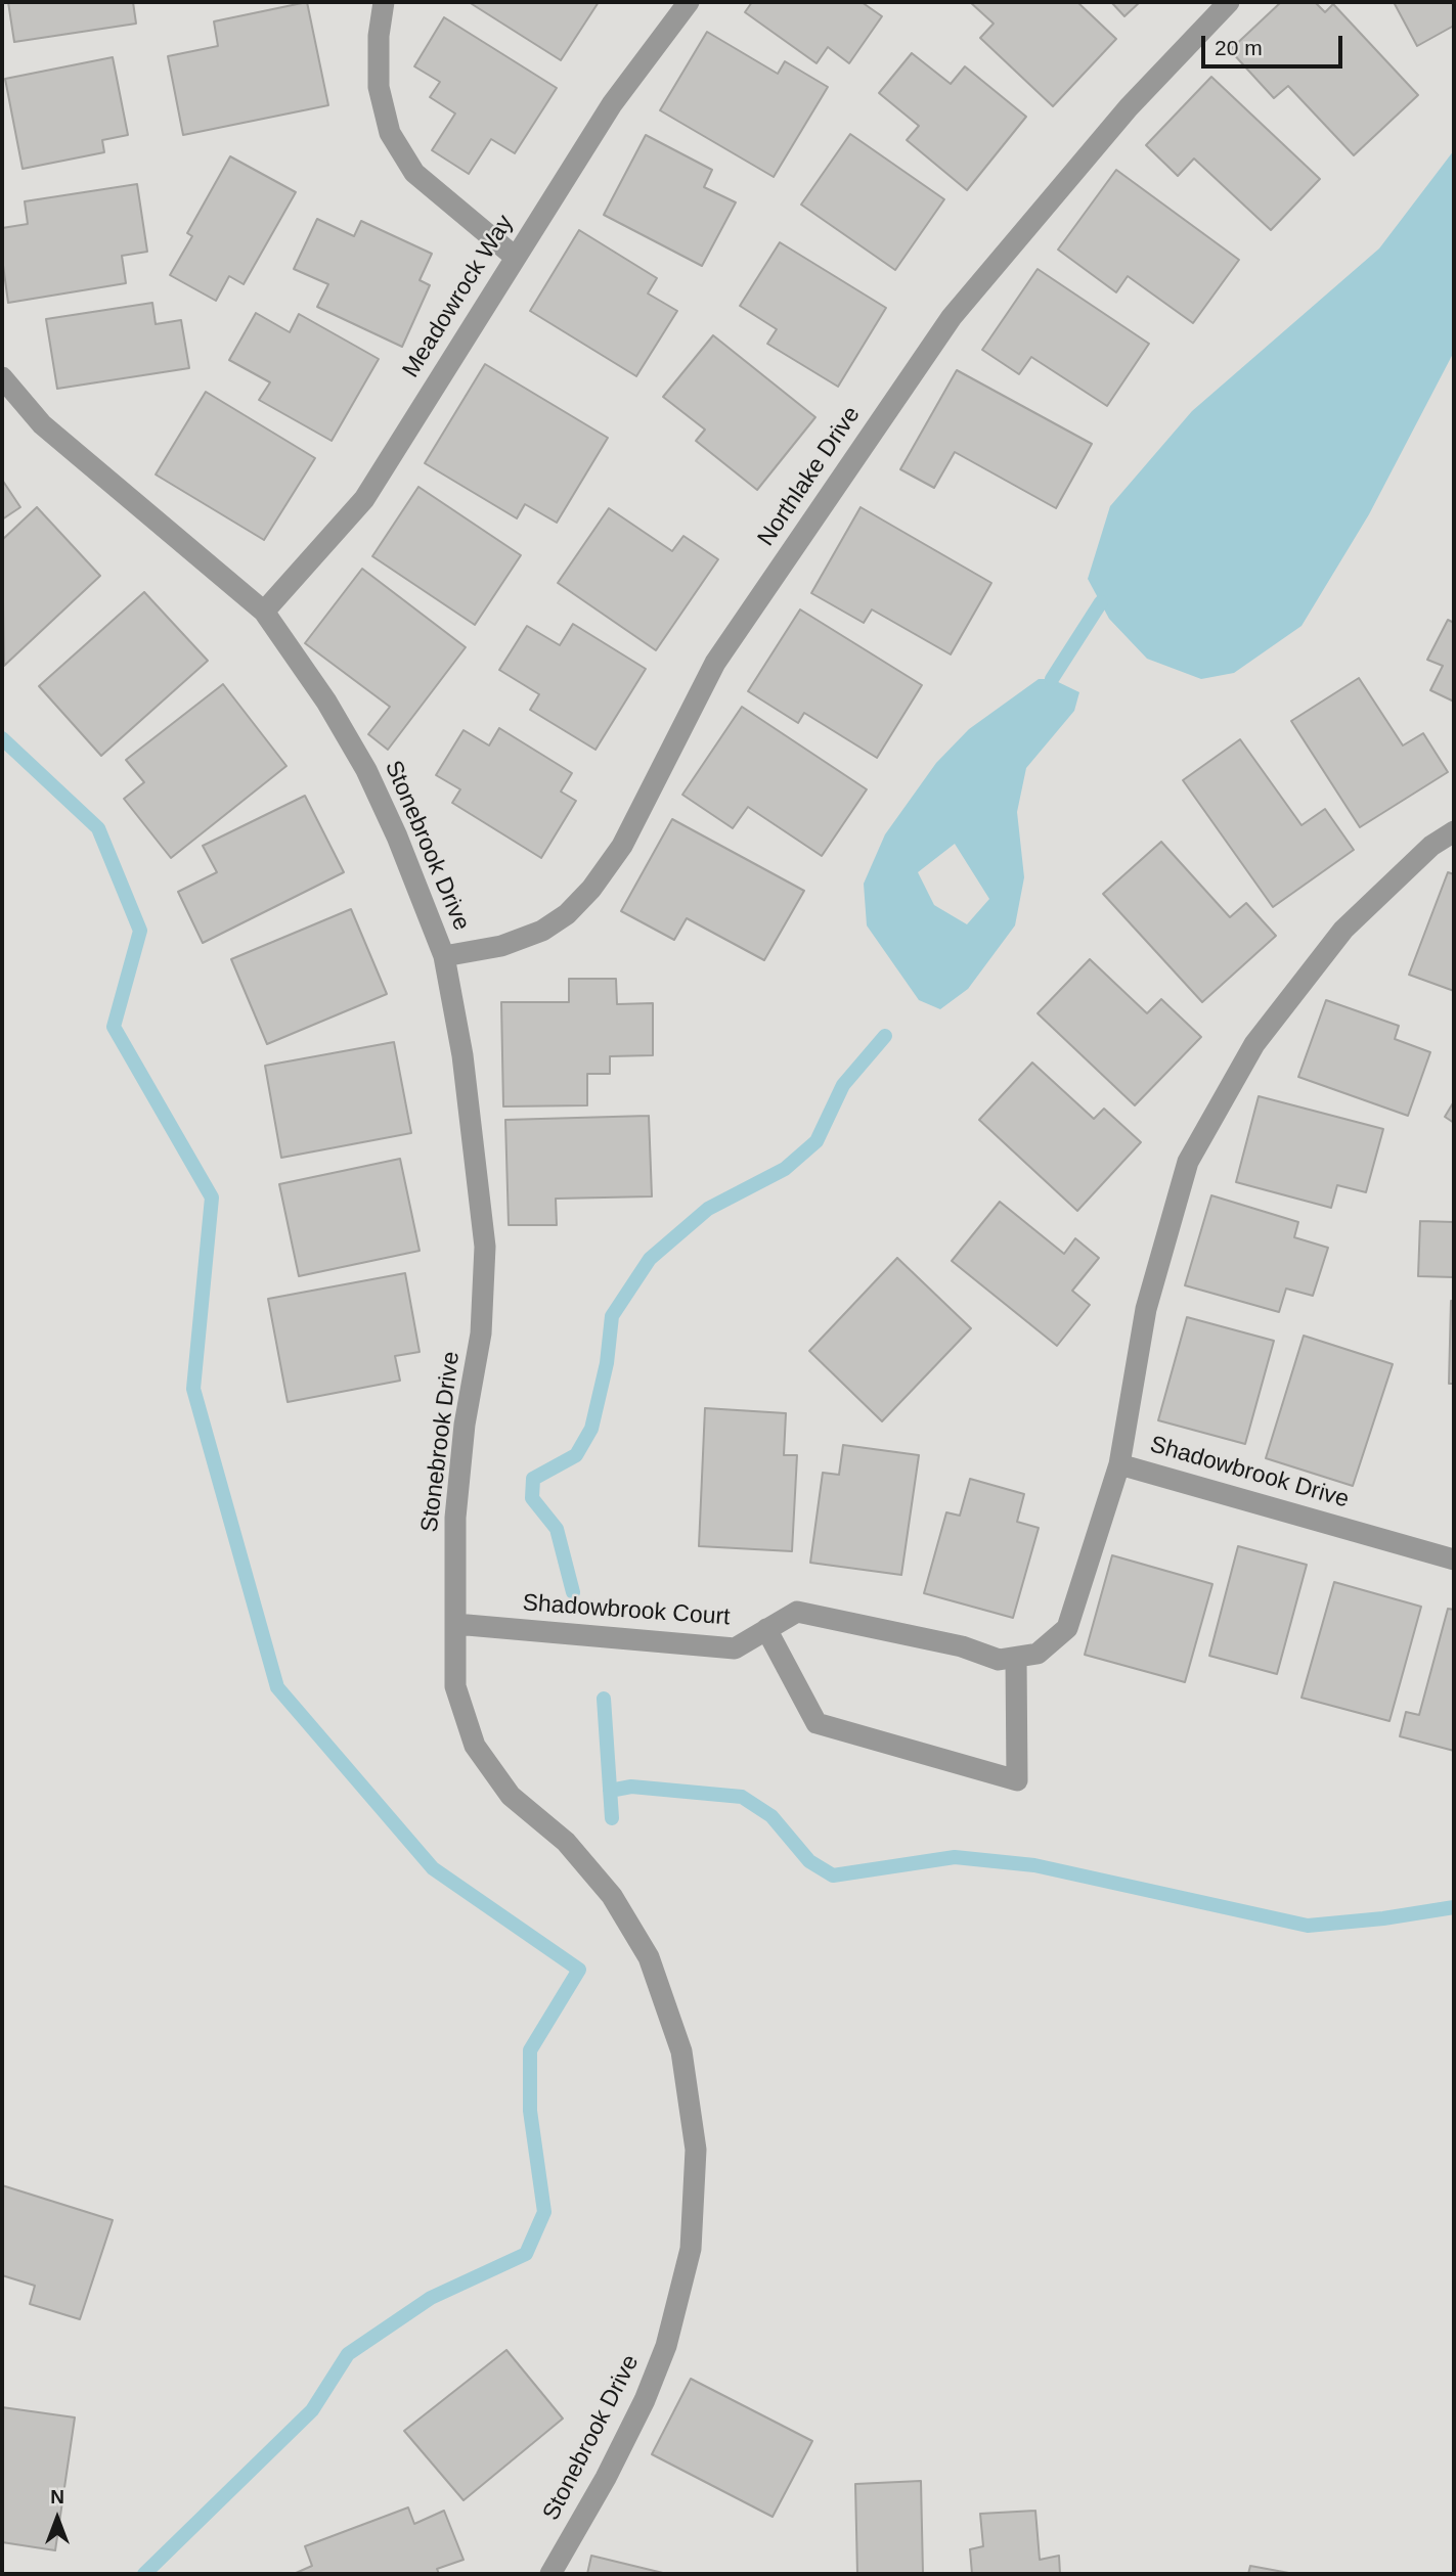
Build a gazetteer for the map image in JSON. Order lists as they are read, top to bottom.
{
  "streets": {
    "street": [
      "Meadowrock Way",
      "Northlake Drive",
      "Stonebrook Drive",
      "Shadowbrook Drive",
      "Shadowbrook Court"
    ]
  },
  "crossings": [
    ["Meadowrock Way", "Stonebrook Drive"],
    ["Northlake Drive", "Stonebrook Drive"],
    ["Stonebrook Drive", "Shadowbrook Court"],
    ["Shadowbrook Drive", "Shadowbrook Court"]
  ],
  "scale_bar": "20 m",
  "north": "top"
}
